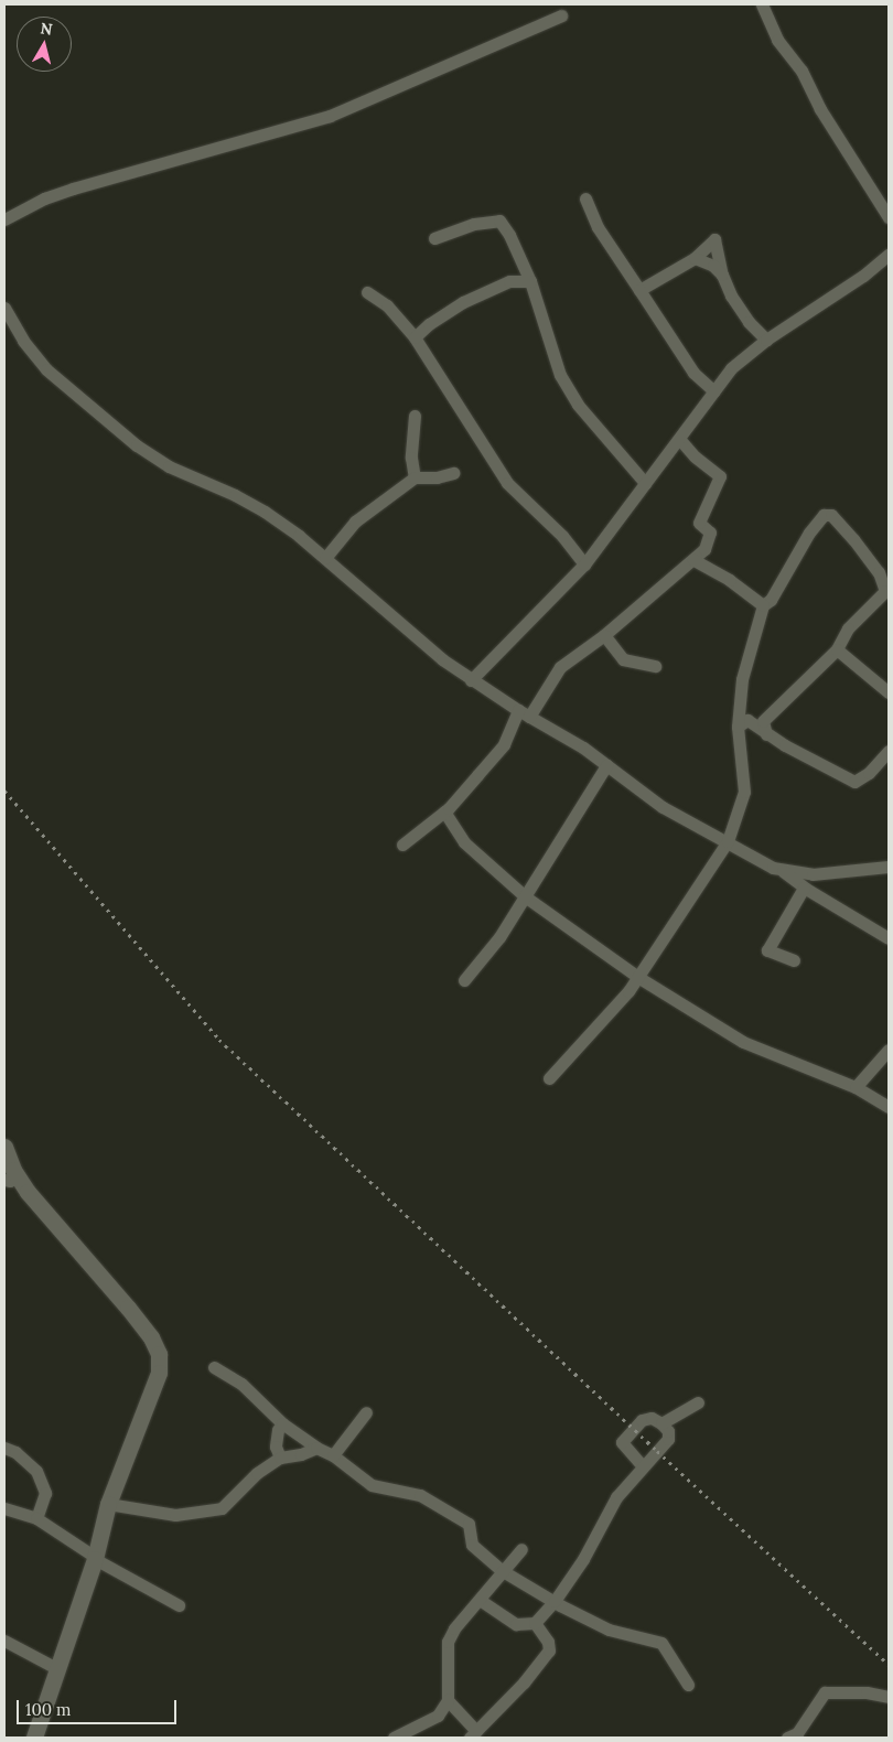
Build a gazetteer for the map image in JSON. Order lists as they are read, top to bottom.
{
  "scale_bar": "100 m",
  "north": "top"
}
